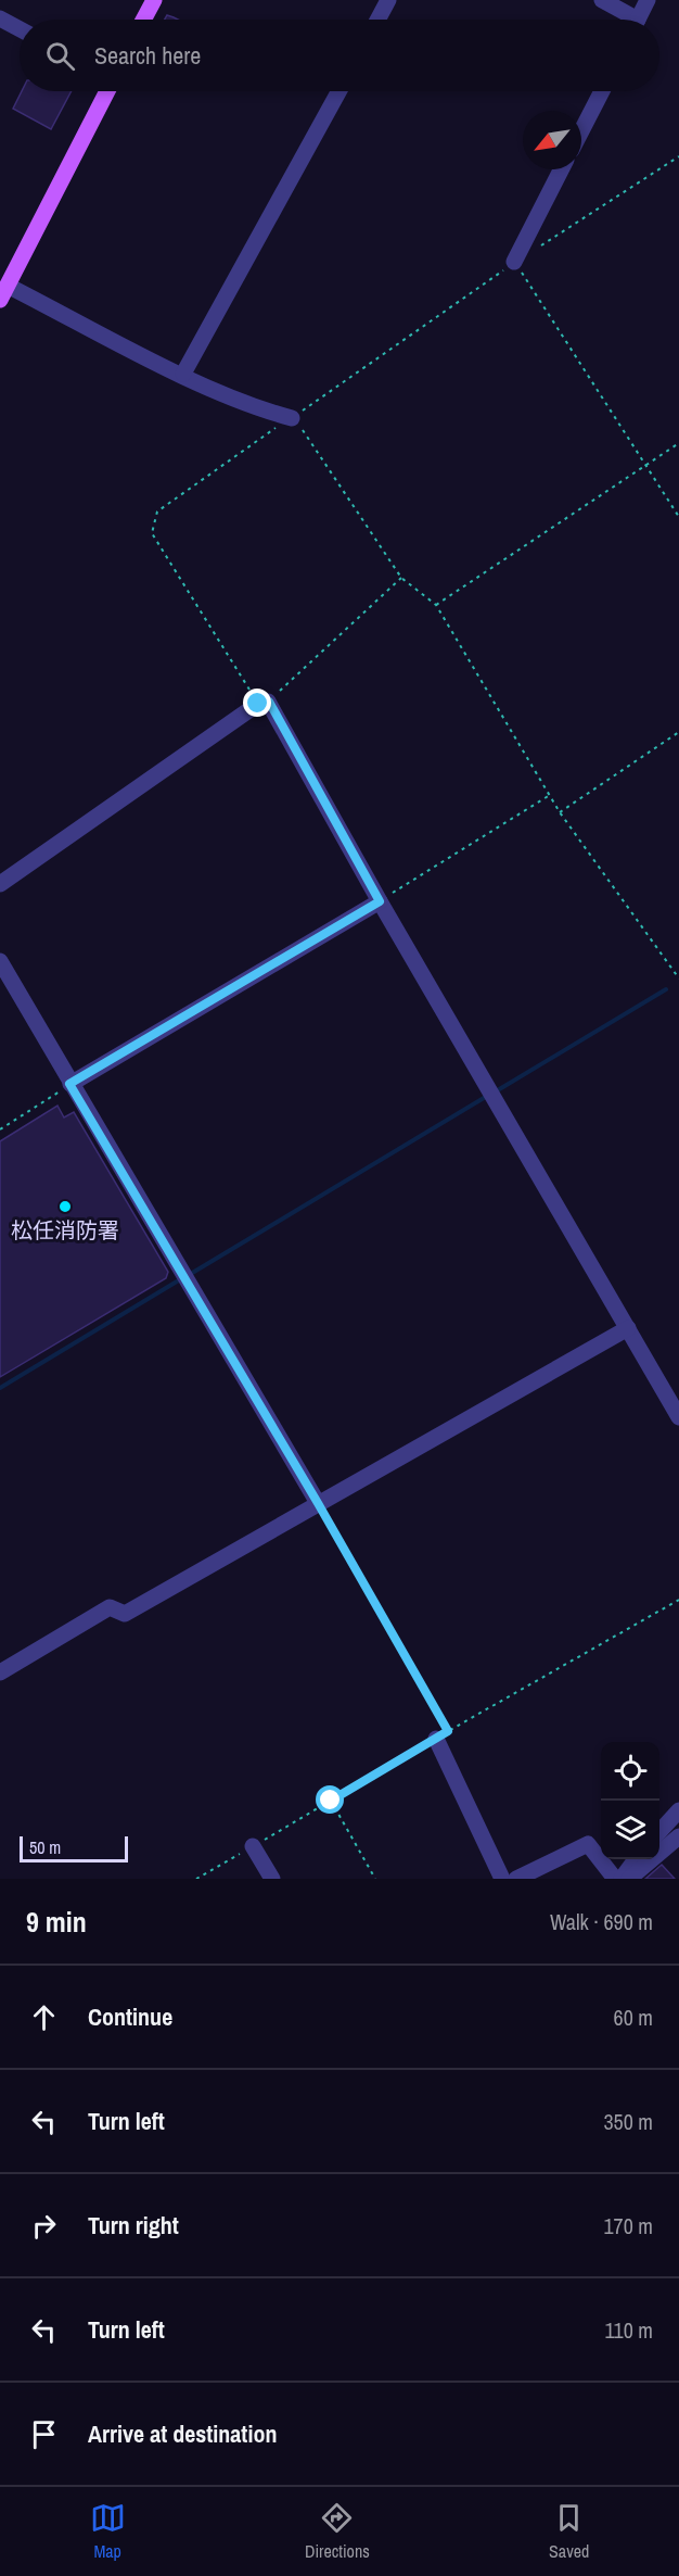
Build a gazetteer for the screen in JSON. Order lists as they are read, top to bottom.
{
  "places": ["松任消防署"],
  "scale_bar": "50 m",
  "north": "bottom left",
  "page": {
    "search": "Search here",
    "scale": "50 m",
    "heading": ["9 min", "Walk · 690 m"],
    "list": [
      ["Continue", "60 m"],
      ["Turn left", "350 m"],
      ["Turn right", "170 m"],
      ["Turn left", "110 m"],
      "Arrive at destination"
    ],
    "nav": ["Map", "Directions", "Saved"]
  }
}
